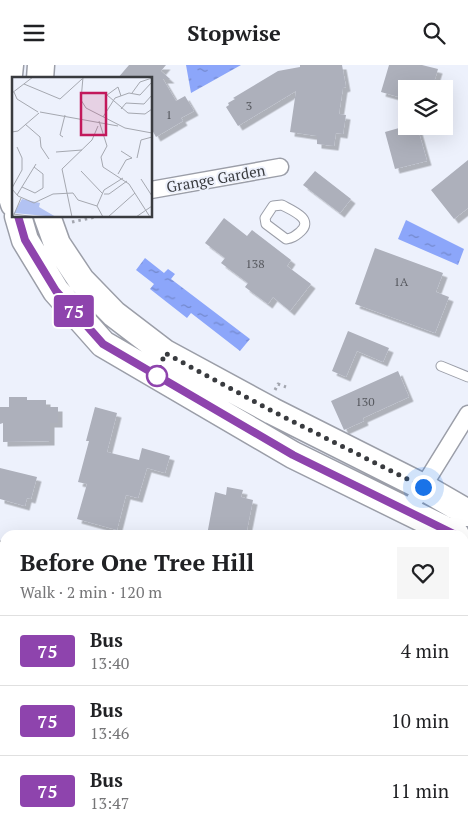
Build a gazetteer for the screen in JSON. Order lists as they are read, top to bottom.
{
  "streets": {
    "street": ["Grange Garden"]
  },
  "lines": ["bus line 75"],
  "house_numbers": [
    "3",
    "1",
    "138",
    "1A",
    "130"
  ],
  "page": {
    "header": "Stopwise",
    "on_map": "75",
    "heading": ["Before One Tree Hill", "Walk · 2 min · 120 m"],
    "list": [
      {
        "mark": "75",
        "name": "Bus",
        "note": "13:40",
        "value": "4 min"
      },
      {
        "mark": "75",
        "name": "Bus",
        "note": "13:46",
        "value": "10 min"
      },
      {
        "mark": "75",
        "name": "Bus",
        "note": "13:47",
        "value": "11 min"
      }
    ]
  }
}
